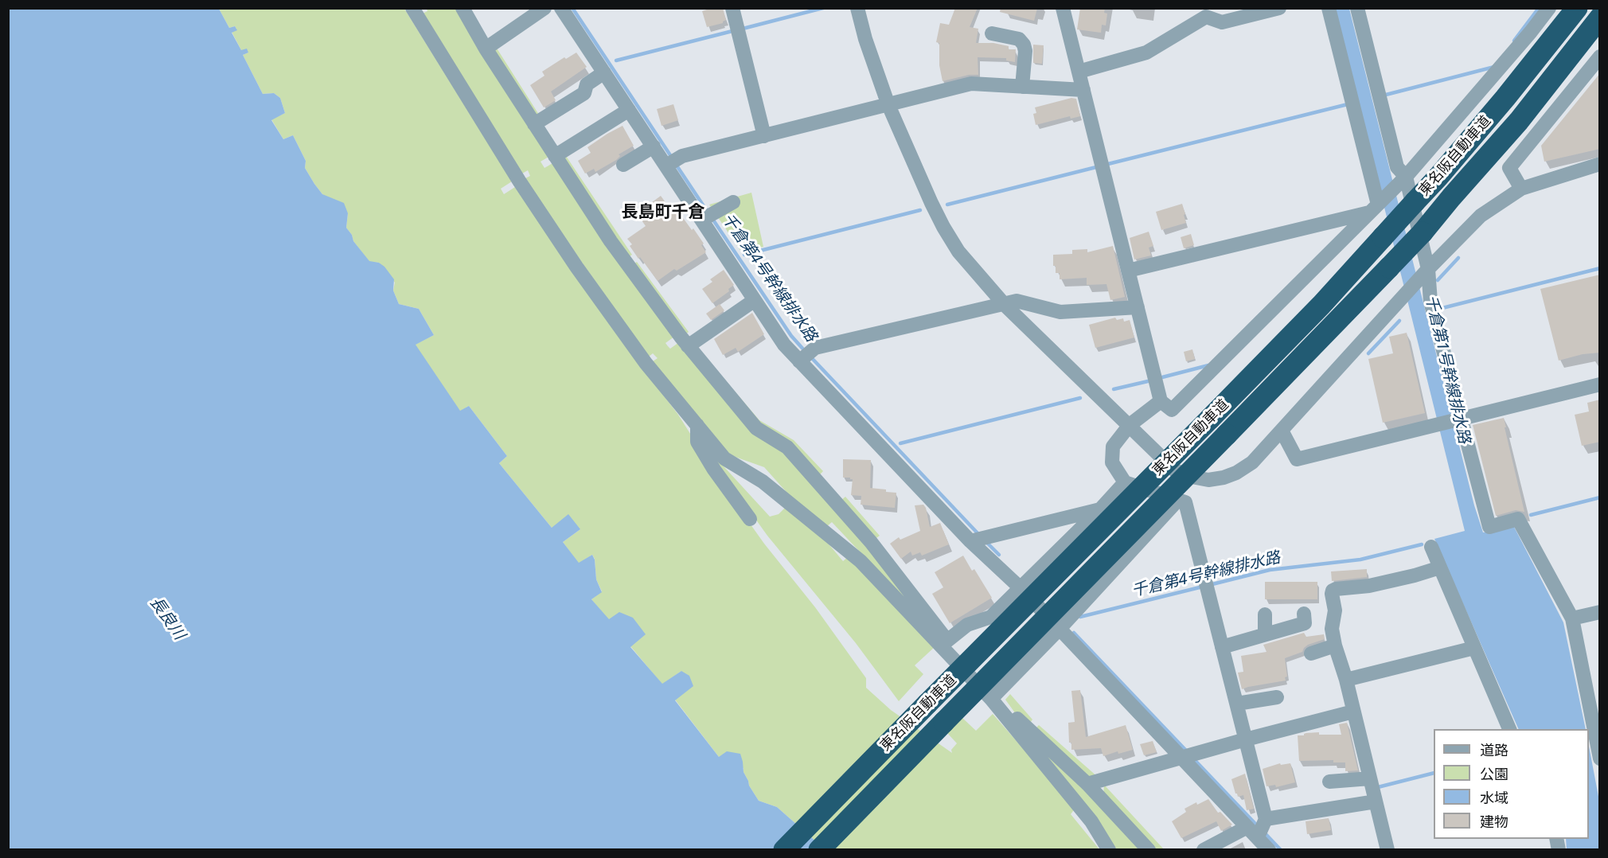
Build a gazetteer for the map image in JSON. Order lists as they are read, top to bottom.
{
  "streets": {
    "highway": ["東名阪自動車道"]
  },
  "districts": ["長島町千倉"],
  "water": ["千倉第4号幹線排水路", "千倉第1号幹線排水路", "長良川"],
  "legend": [
    "道路",
    "公園",
    "水域",
    "建物"
  ]
}
